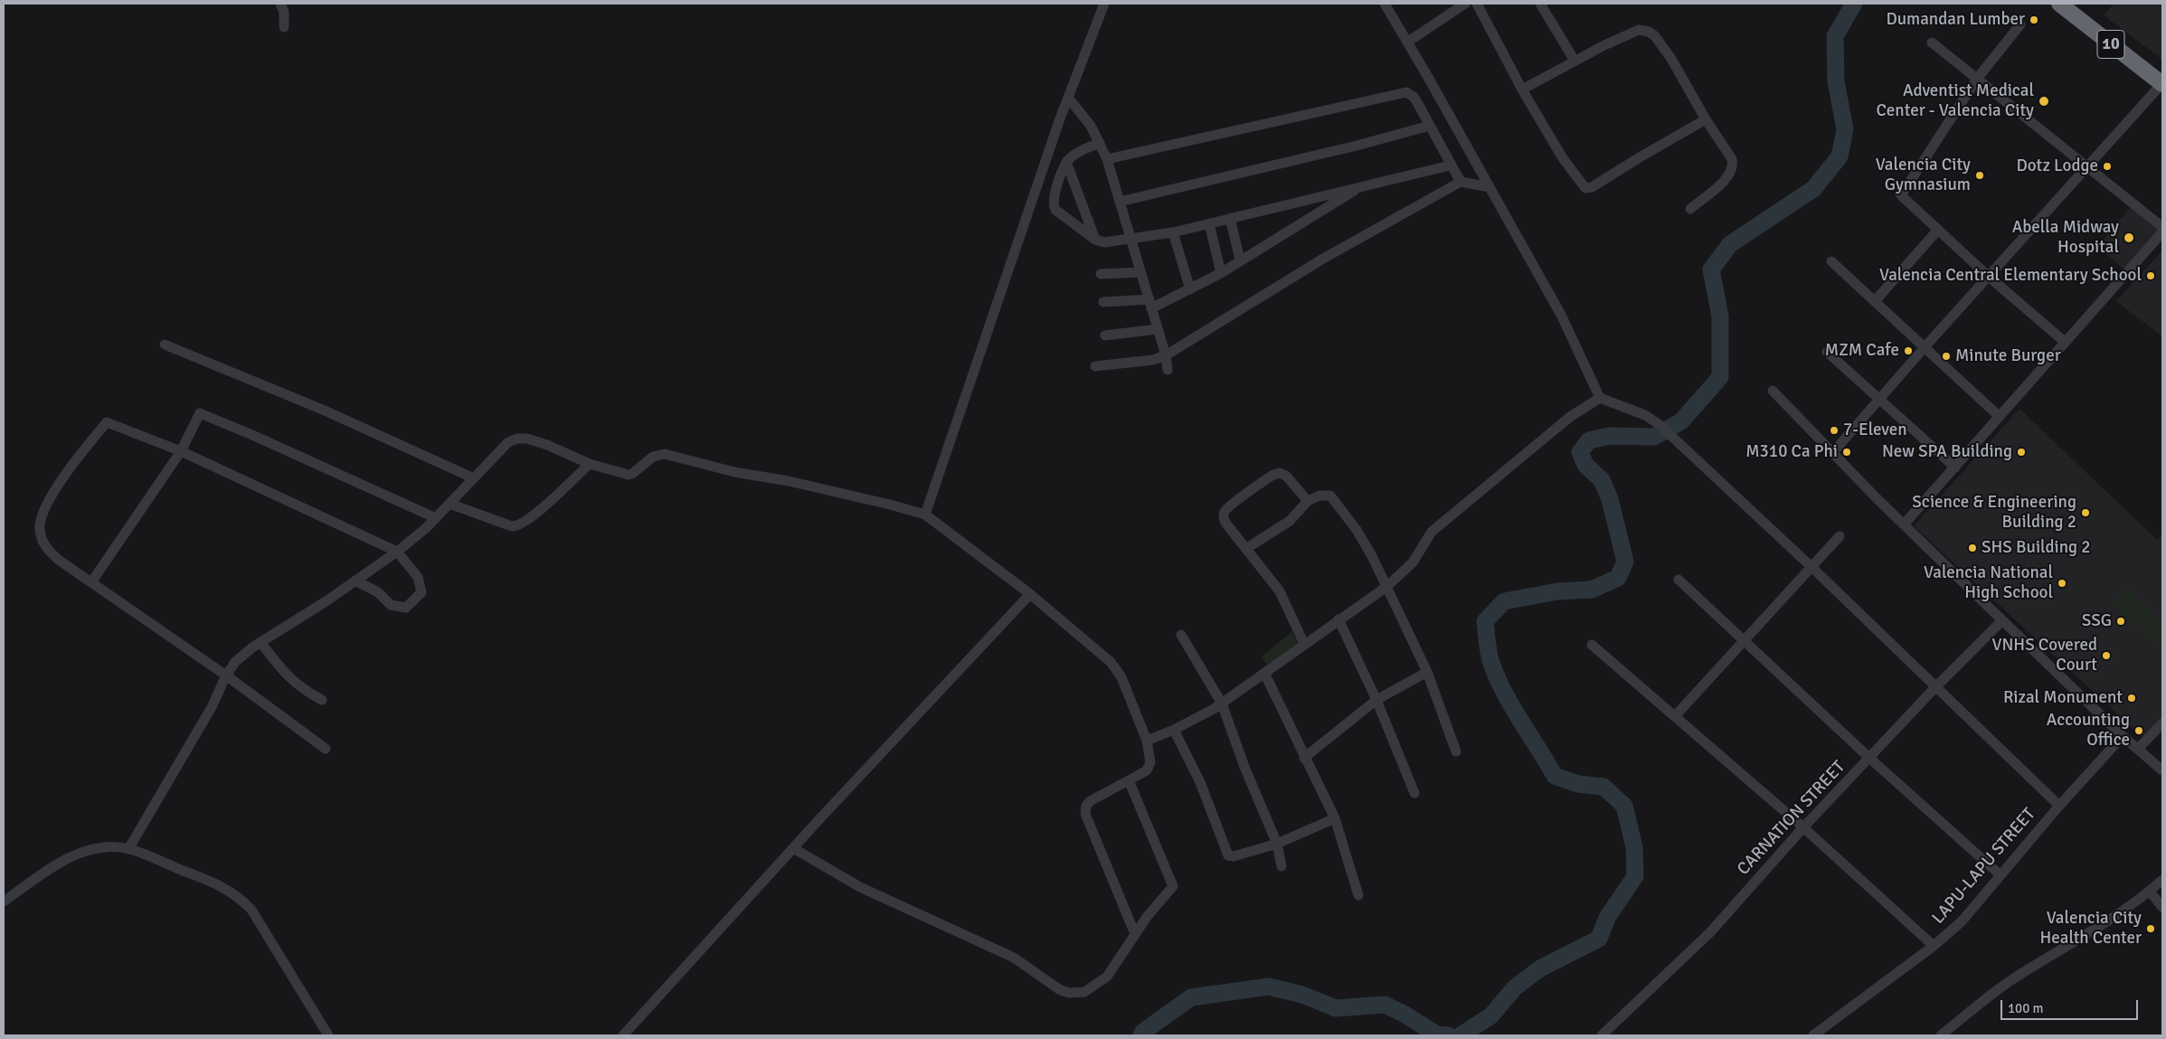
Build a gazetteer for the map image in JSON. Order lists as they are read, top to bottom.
{
  "streets": {
    "highway": ["10"],
    "street": ["CARNATION STREET", "LAPU-LAPU STREET"]
  },
  "places": [
    "Dumandan Lumber",
    "Adventist Medical Center - Valencia City",
    "Dotz Lodge",
    "Valencia City Gymnasium",
    "Abella Midway Hospital",
    "Valencia Central Elementary School",
    "MZM Cafe",
    "Minute Burger",
    "7-Eleven",
    "M310 Ca Phi",
    "New SPA Building",
    "Science & Engineering Building 2",
    "SHS Building 2",
    "Valencia National High School",
    "SSG",
    "VNHS Covered Court",
    "Rizal Monument",
    "Accounting Office",
    "Valencia City Health Center"
  ],
  "scale_bar": "100 m"
}
